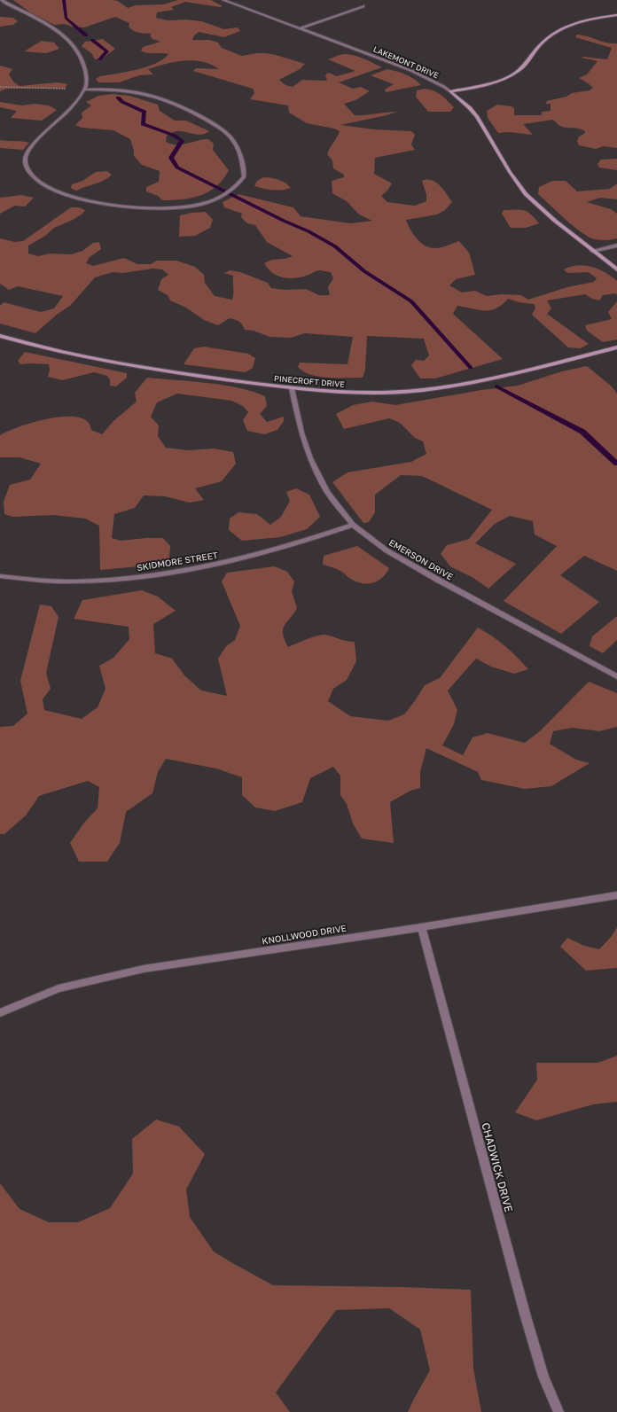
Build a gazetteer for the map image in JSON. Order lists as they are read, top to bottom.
{
  "streets": {
    "street": [
      "LAKEMONT DRIVE",
      "PINECROFT DRIVE",
      "EMERSON DRIVE",
      "SKIDMORE STREET",
      "KNOLLWOOD DRIVE",
      "CHADWICK DRIVE"
    ]
  },
  "crossings": [
    ["PINECROFT DRIVE", "EMERSON DRIVE"],
    ["EMERSON DRIVE", "SKIDMORE STREET"],
    ["KNOLLWOOD DRIVE", "CHADWICK DRIVE"]
  ]
}
